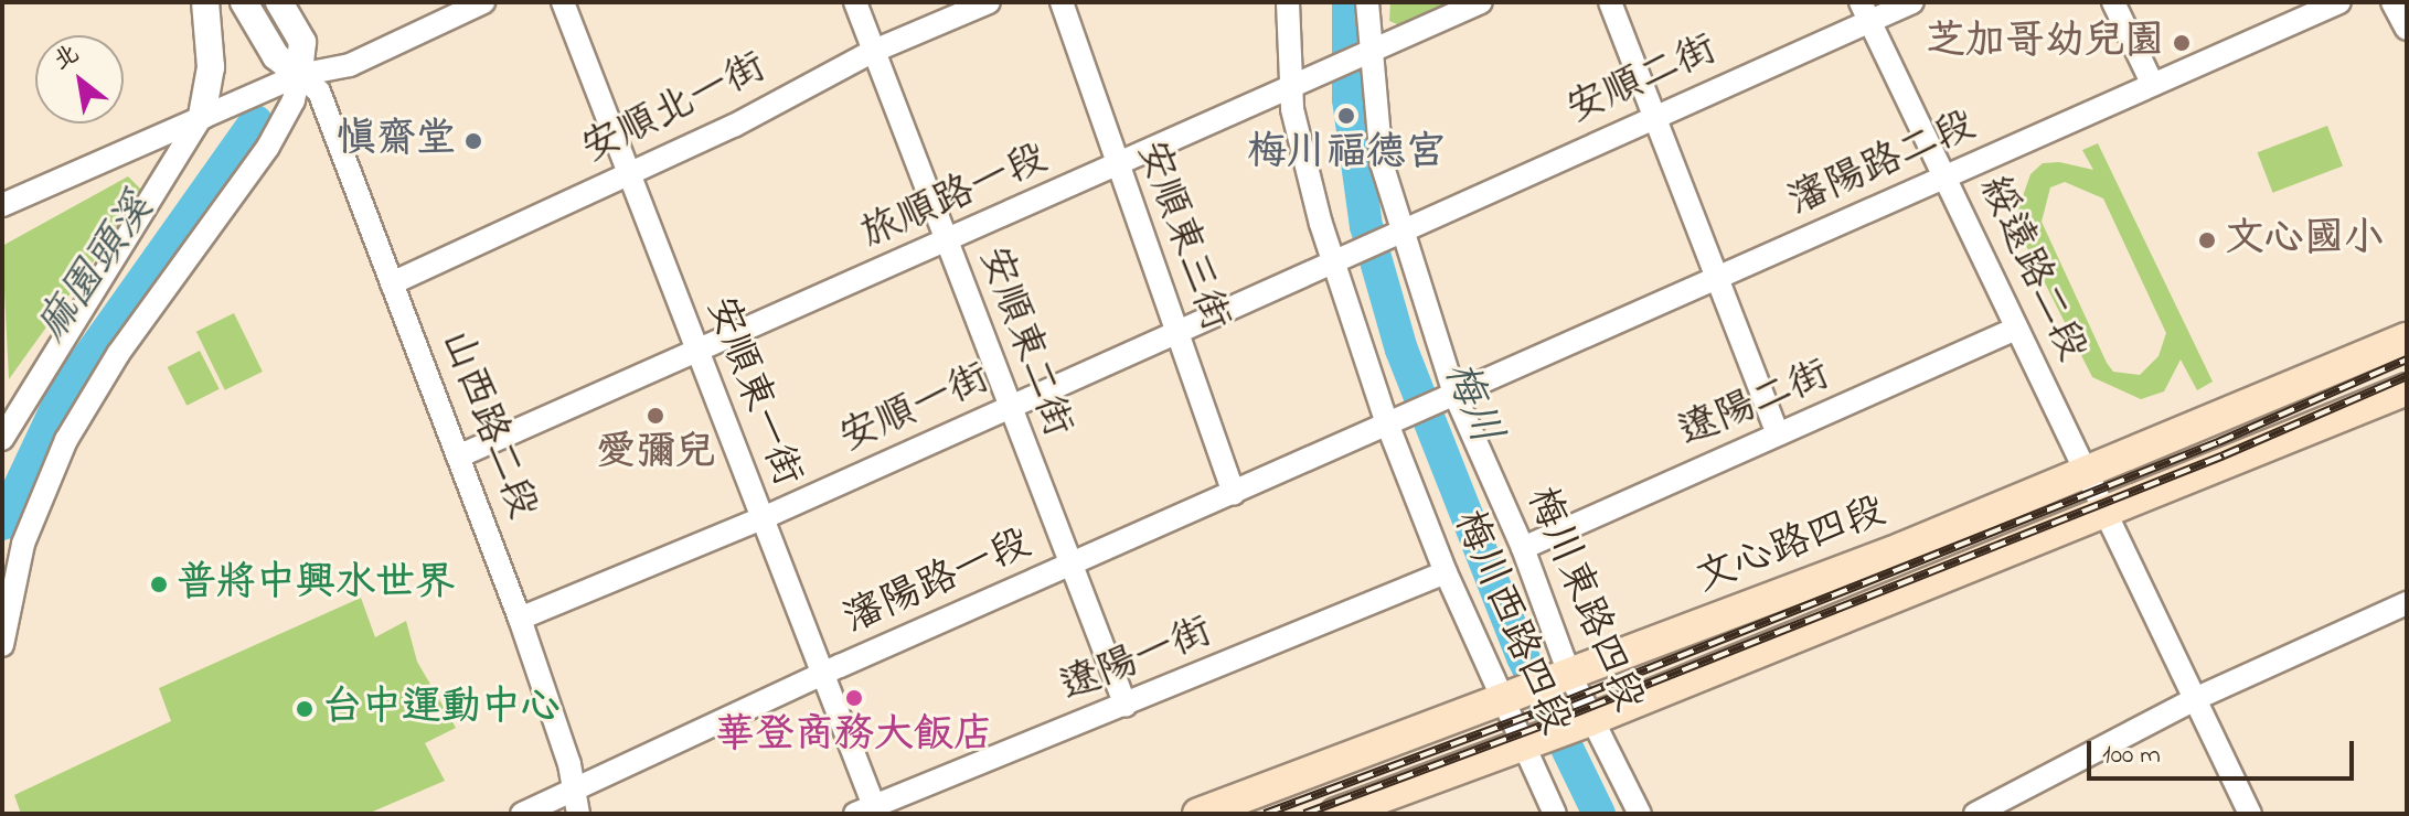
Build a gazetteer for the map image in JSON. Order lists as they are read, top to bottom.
{
  "streets": {
    "main road": ["文心路四段"],
    "street": [
      "安順二街",
      "安順北一街",
      "瀋陽路二段",
      "旅順路一段",
      "安順東三街",
      "綏遠路二段",
      "安順東二街",
      "安順東一街",
      "遼陽二街",
      "安順一街",
      "山西路二段",
      "瀋陽路一段",
      "梅川東路四段",
      "梅川西路四段",
      "遼陽一街"
    ]
  },
  "crossings": [
    ["安順二街", "綏遠路二段"],
    ["安順二街", "安順一街"],
    ["安順二街", "梅川東路四段"],
    ["安順二街", "梅川西路四段"],
    ["安順北一街", "安順東二街"],
    ["安順北一街", "安順東一街"],
    ["安順北一街", "山西路二段"],
    ["瀋陽路二段", "綏遠路二段"],
    ["瀋陽路二段", "瀋陽路一段"],
    ["瀋陽路二段", "梅川東路四段"],
    ["瀋陽路二段", "梅川西路四段"],
    ["旅順路一段", "安順東三街"],
    ["旅順路一段", "安順東二街"],
    ["旅順路一段", "安順東一街"],
    ["旅順路一段", "山西路二段"],
    ["旅順路一段", "梅川東路四段"],
    ["旅順路一段", "梅川西路四段"],
    ["安順東三街", "安順一街"],
    ["安順東三街", "瀋陽路一段"],
    ["綏遠路二段", "遼陽二街"],
    ["綏遠路二段", "文心路四段"],
    ["安順東二街", "安順一街"],
    ["安順東二街", "瀋陽路一段"],
    ["安順東二街", "遼陽一街"],
    ["安順東一街", "安順一街"],
    ["安順東一街", "瀋陽路一段"],
    ["安順東一街", "遼陽一街"],
    ["遼陽二街", "梅川東路四段"],
    ["安順一街", "山西路二段"],
    ["安順一街", "梅川西路四段"],
    ["山西路二段", "瀋陽路一段"],
    ["文心路四段", "梅川東路四段"],
    ["文心路四段", "梅川西路四段"],
    ["瀋陽路一段", "梅川西路四段"],
    ["梅川西路四段", "遼陽一街"]
  ],
  "water": ["麻園頭溪", "梅川"],
  "places": [
    "芝加哥幼兒園",
    "梅川福德宮",
    "慎齋堂",
    "文心國小",
    "愛彌兒",
    "普將中興水世界",
    "華登商務大飯店",
    "台中運動中心"
  ],
  "scale_bar": "100 m",
  "north": "top left"
}
